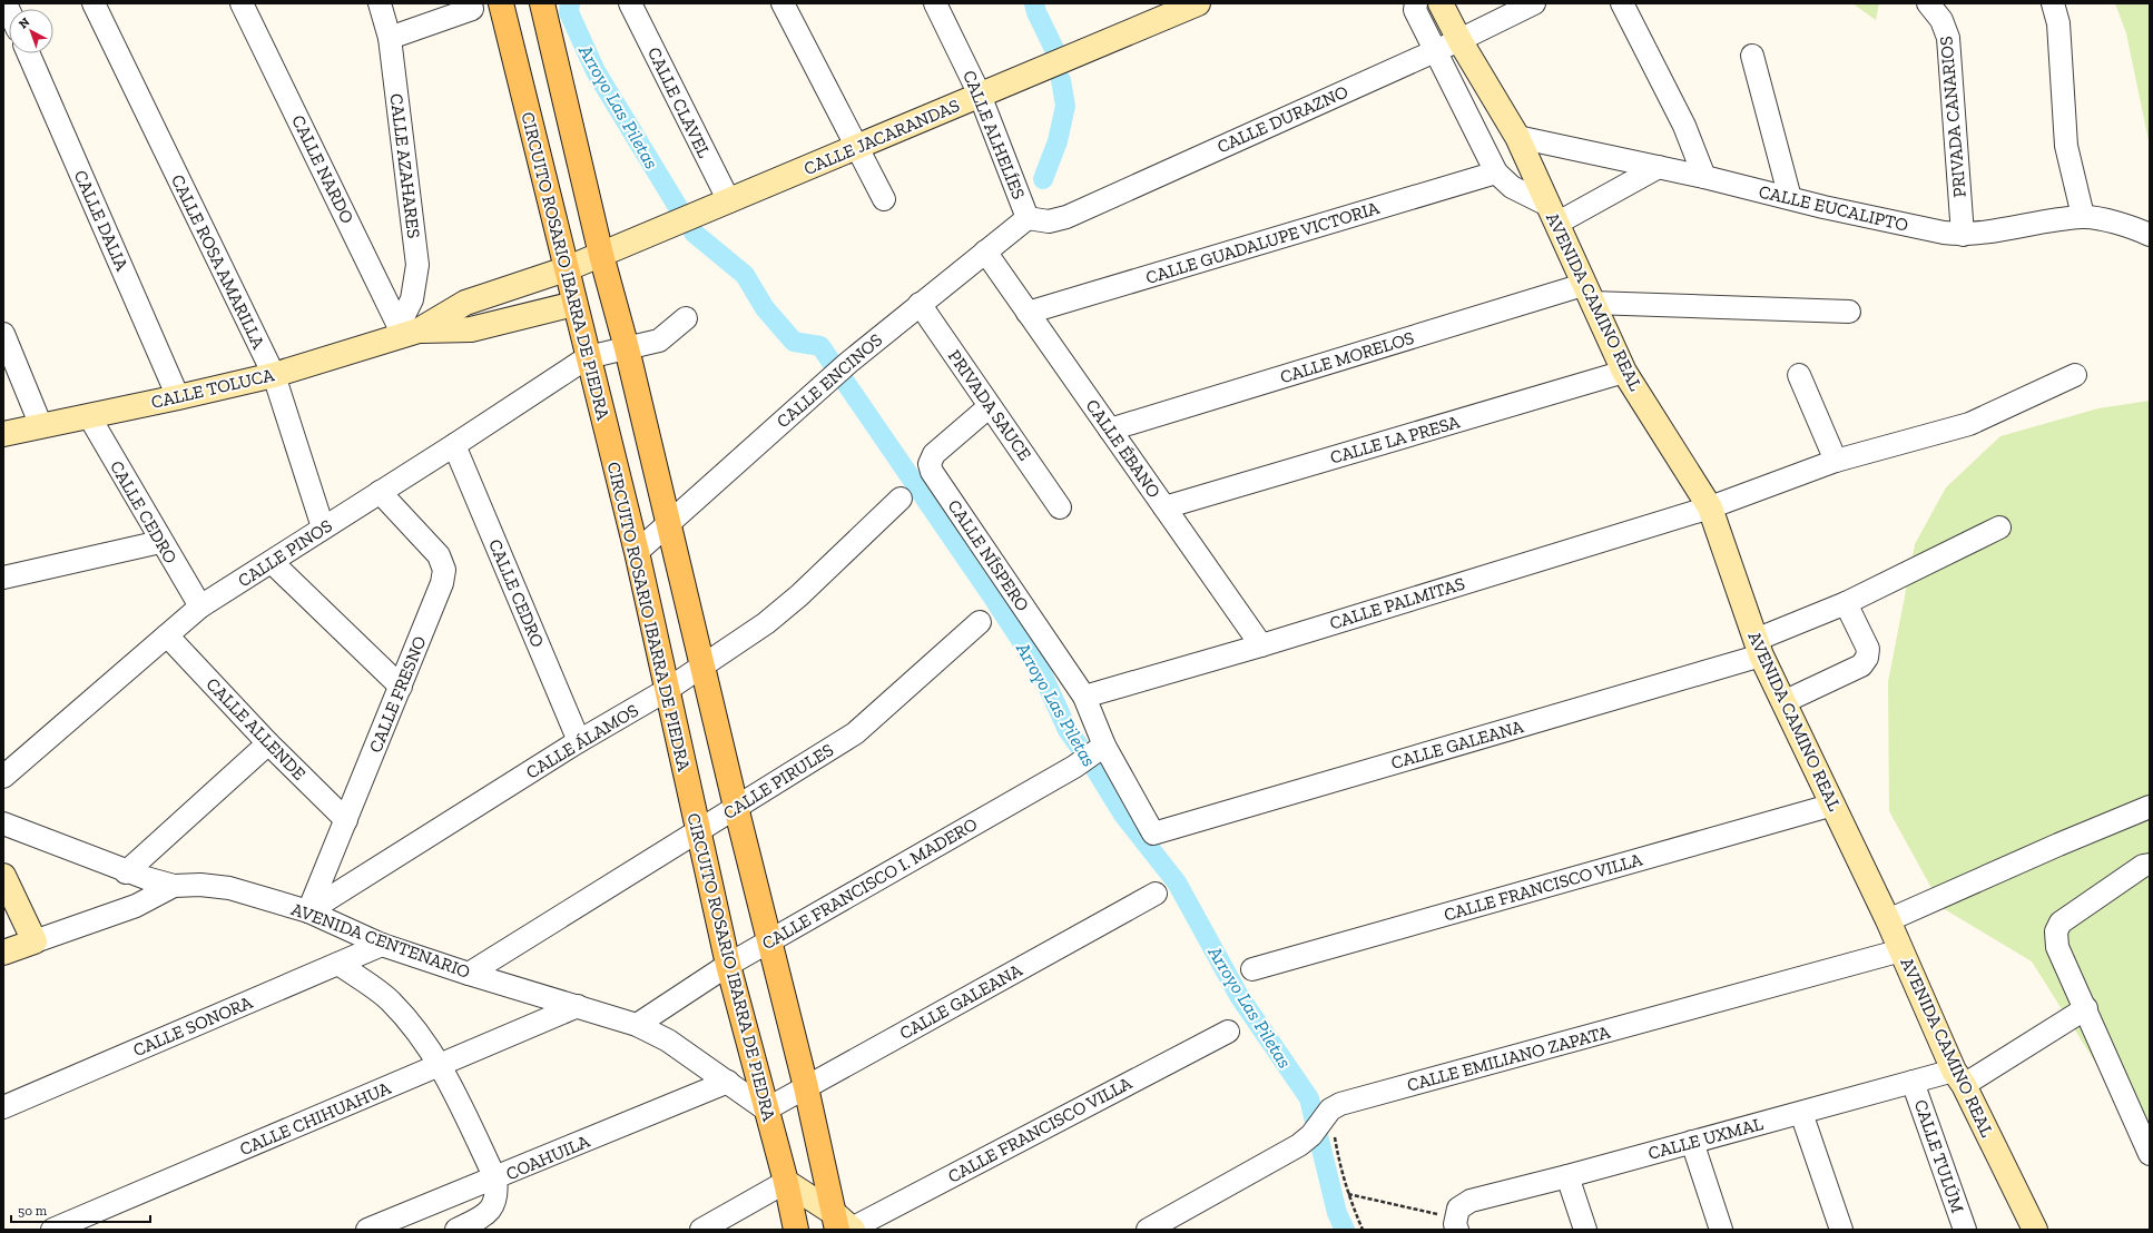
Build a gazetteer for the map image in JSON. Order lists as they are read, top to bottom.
{
  "streets": {
    "main road": ["CIRCUITO ROSARIO IBARRA DE PIEDRA"],
    "street": [
      "CALLE CLAVEL",
      "PRIVADA CANARIOS",
      "CALLE DURAZNO",
      "CALLE ALHELÍES",
      "CALLE JACARANDAS",
      "CALLE AZAHARES",
      "CALLE NARDO",
      "CALLE EUCALIPTO",
      "CALLE DALIA",
      "CALLE GUADALUPE VICTORIA",
      "CALLE ROSA AMARILLA",
      "AVENIDA CAMINO REAL",
      "CALLE MORELOS",
      "CALLE ENCINOS",
      "CALLE TOLUCA",
      "PRIVADA SAUCE",
      "CALLE LA PRESA",
      "CALLE ÉBANO",
      "CALLE CEDRO",
      "CALLE PINOS",
      "CALLE NÍSPERO",
      "CALLE PALMITAS",
      "CALLE FRESNO",
      "CALLE ALLENDE",
      "CALLE ÁLAMOS",
      "CALLE GALEANA",
      "CALLE PIRULES",
      "CALLE FRANCISCO I. MADERO",
      "CALLE FRANCISCO VILLA",
      "AVENIDA CENTENARIO",
      "CALLE SONORA",
      "CALLE EMILIANO ZAPATA",
      "CALLE CHIHUAHUA",
      "CALLE UXMAL",
      "CALLE TULÚM",
      "COAHUILA"
    ]
  },
  "crossings": [
    ["CALLE CLAVEL", "CALLE JACARANDAS"],
    ["PRIVADA CANARIOS", "CALLE EUCALIPTO"],
    ["CALLE DURAZNO", "CALLE ALHELÍES"],
    ["CALLE DURAZNO", "AVENIDA CAMINO REAL"],
    ["CALLE DURAZNO", "CALLE ENCINOS"],
    ["CALLE ALHELÍES", "CALLE JACARANDAS"],
    ["CALLE ALHELÍES", "CALLE ENCINOS"],
    ["CALLE JACARANDAS", "CIRCUITO ROSARIO IBARRA DE PIEDRA"],
    ["CALLE JACARANDAS", "CALLE TOLUCA"],
    ["CALLE AZAHARES", "CALLE NARDO"],
    ["CALLE AZAHARES", "CALLE TOLUCA"],
    ["CALLE NARDO", "CALLE TOLUCA"],
    ["CALLE EUCALIPTO", "AVENIDA CAMINO REAL"],
    ["CALLE DALIA", "CALLE TOLUCA"],
    ["CALLE GUADALUPE VICTORIA", "CALLE ÉBANO"],
    ["CALLE ROSA AMARILLA", "CALLE TOLUCA"],
    ["CALLE ROSA AMARILLA", "CALLE PINOS"],
    ["CIRCUITO ROSARIO IBARRA DE PIEDRA", "CALLE ENCINOS"],
    ["CIRCUITO ROSARIO IBARRA DE PIEDRA", "CALLE TOLUCA"],
    ["CIRCUITO ROSARIO IBARRA DE PIEDRA", "CALLE PINOS"],
    ["CIRCUITO ROSARIO IBARRA DE PIEDRA", "CALLE ÁLAMOS"],
    ["CIRCUITO ROSARIO IBARRA DE PIEDRA", "CALLE GALEANA"],
    ["CIRCUITO ROSARIO IBARRA DE PIEDRA", "CALLE PIRULES"],
    ["CIRCUITO ROSARIO IBARRA DE PIEDRA", "CALLE FRANCISCO I. MADERO"],
    ["CIRCUITO ROSARIO IBARRA DE PIEDRA", "AVENIDA CENTENARIO"],
    ["AVENIDA CAMINO REAL", "CALLE MORELOS"],
    ["AVENIDA CAMINO REAL", "CALLE LA PRESA"],
    ["AVENIDA CAMINO REAL", "CALLE PALMITAS"],
    ["AVENIDA CAMINO REAL", "CALLE GALEANA"],
    ["AVENIDA CAMINO REAL", "CALLE FRANCISCO VILLA"],
    ["AVENIDA CAMINO REAL", "CALLE EMILIANO ZAPATA"],
    ["AVENIDA CAMINO REAL", "CALLE UXMAL"],
    ["CALLE MORELOS", "CALLE ÉBANO"],
    ["CALLE ENCINOS", "PRIVADA SAUCE"],
    ["CALLE ENCINOS", "CALLE ÉBANO"],
    ["CALLE TOLUCA", "CALLE CEDRO"],
    ["PRIVADA SAUCE", "CALLE NÍSPERO"],
    ["CALLE LA PRESA", "CALLE ÉBANO"],
    ["CALLE ÉBANO", "CALLE PALMITAS"],
    ["CALLE CEDRO", "CALLE PINOS"],
    ["CALLE CEDRO", "CALLE ÁLAMOS"],
    ["CALLE PINOS", "CALLE FRESNO"],
    ["CALLE PINOS", "CALLE ALLENDE"],
    ["CALLE NÍSPERO", "CALLE PALMITAS"],
    ["CALLE NÍSPERO", "CALLE GALEANA"],
    ["CALLE NÍSPERO", "CALLE FRANCISCO I. MADERO"],
    ["CALLE FRESNO", "CALLE ALLENDE"],
    ["CALLE FRESNO", "CALLE ÁLAMOS"],
    ["CALLE FRESNO", "AVENIDA CENTENARIO"],
    ["CALLE ÁLAMOS", "AVENIDA CENTENARIO"],
    ["CALLE GALEANA", "AVENIDA CENTENARIO"],
    ["CALLE PIRULES", "AVENIDA CENTENARIO"],
    ["CALLE FRANCISCO I. MADERO", "AVENIDA CENTENARIO"],
    ["AVENIDA CENTENARIO", "CALLE SONORA"],
    ["AVENIDA CENTENARIO", "CALLE CHIHUAHUA"],
    ["AVENIDA CENTENARIO", "COAHUILA"],
    ["CALLE UXMAL", "CALLE TULÚM"]
  ],
  "water": ["Arroyo Las Piletas"],
  "scale_bar": "50 m",
  "north": "top left"
}
